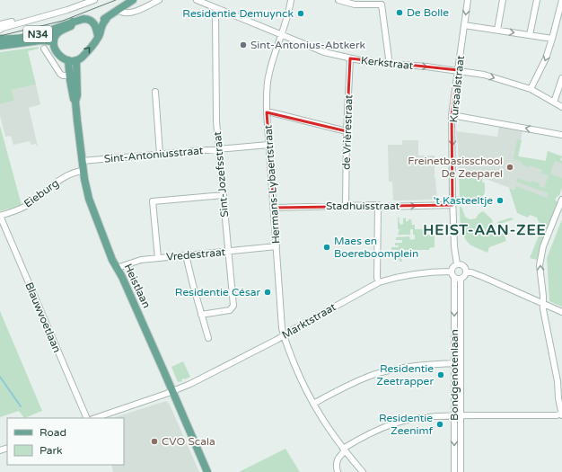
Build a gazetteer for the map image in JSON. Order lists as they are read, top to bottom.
{
  "streets": {
    "main road": ["N34", "Heistlaan"],
    "street": [
      "Kerkstraat",
      "Kursaalstraat",
      "de Vrièrestraat",
      "Sint-Antoniusstraat",
      "Sint-Jozefsstraat",
      "Hermans-Lybaertstraat",
      "Eieburg",
      "Stadhuisstraat",
      "Vredestraat",
      "Blauwvoetlaan",
      "Marktstraat",
      "Bondgenotenlaan"
    ]
  },
  "crossings": [
    ["N34", "Heistlaan"],
    ["Kerkstraat", "Kursaalstraat"],
    ["Kerkstraat", "de Vrièrestraat"],
    ["Kerkstraat", "Sint-Jozefsstraat"],
    ["Kerkstraat", "Hermans-Lybaertstraat"],
    ["Kursaalstraat", "Stadhuisstraat"],
    ["Kursaalstraat", "Marktstraat"],
    ["Kursaalstraat", "Bondgenotenlaan"],
    ["de Vrièrestraat", "Stadhuisstraat"],
    ["Sint-Antoniusstraat", "Sint-Jozefsstraat"],
    ["Sint-Antoniusstraat", "Hermans-Lybaertstraat"],
    ["Sint-Antoniusstraat", "Heistlaan"],
    ["Sint-Jozefsstraat", "Vredestraat"],
    ["Hermans-Lybaertstraat", "Stadhuisstraat"],
    ["Hermans-Lybaertstraat", "Vredestraat"],
    ["Hermans-Lybaertstraat", "Marktstraat"],
    ["Eieburg", "Heistlaan"],
    ["Eieburg", "Blauwvoetlaan"],
    ["Vredestraat", "Heistlaan"],
    ["Heistlaan", "Marktstraat"],
    ["Marktstraat", "Bondgenotenlaan"]
  ],
  "one_way": ["Kursaalstraat", "Stadhuisstraat"],
  "districts": ["HEIST-AAN-ZEE"],
  "places": [
    "De Bolle",
    "Residentie Demuynck",
    "Sint-Antonius-Abtkerk",
    "Freinetbasisschool De Zeeparel",
    "'t Kasteeltje",
    "Maes en Boereboomplein",
    "Residentie César",
    "Residentie Zeetrapper",
    "Residentie Zeenimf",
    "CVO Scala"
  ],
  "legend": ["Road", "Park"]
}
